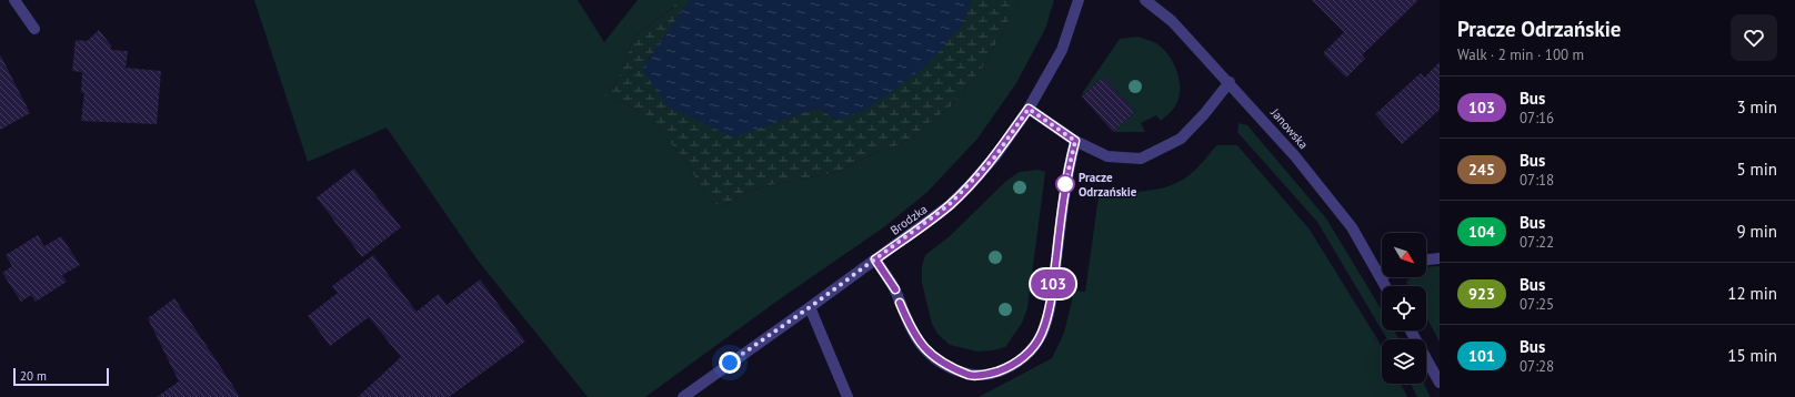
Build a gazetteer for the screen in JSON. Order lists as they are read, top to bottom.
{
  "streets": {
    "street": ["Janowska", "Brodzka"]
  },
  "places": ["Pracze Odrzańskie"],
  "lines": ["bus line 103"],
  "scale_bar": "20 m",
  "north": "bottom right",
  "page": {
    "on_map": "103",
    "heading": ["Pracze Odrzańskie", "Walk · 2 min · 100 m"],
    "list": [
      {
        "mark": "103",
        "name": "Bus",
        "note": "07:16",
        "value": "3 min"
      },
      {
        "mark": "245",
        "name": "Bus",
        "note": "07:18",
        "value": "5 min"
      },
      {
        "mark": "104",
        "name": "Bus",
        "note": "07:22",
        "value": "9 min"
      },
      {
        "mark": "923",
        "name": "Bus",
        "note": "07:25",
        "value": "12 min"
      },
      {
        "mark": "101",
        "name": "Bus",
        "note": "07:28",
        "value": "15 min"
      }
    ],
    "scale": "20 m"
  }
}
